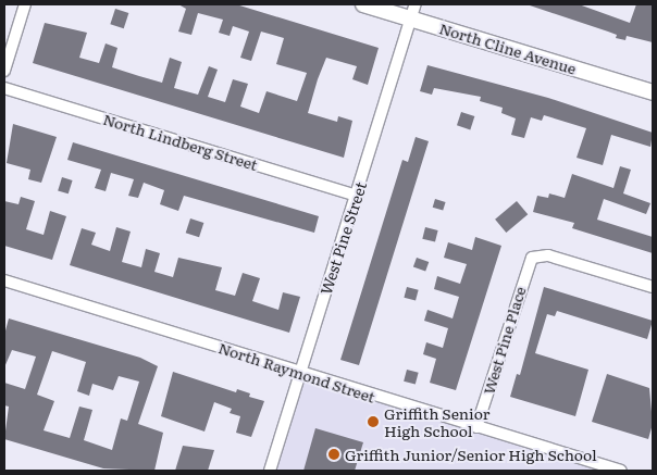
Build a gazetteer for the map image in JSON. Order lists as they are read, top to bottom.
{
  "streets": {
    "street": [
      "North Cline Avenue",
      "North Lindberg Street",
      "West Pine Street",
      "West Pine Place",
      "North Raymond Street"
    ]
  },
  "crossings": [
    ["North Cline Avenue", "West Pine Street"],
    ["North Lindberg Street", "West Pine Street"],
    ["West Pine Street", "North Raymond Street"],
    ["West Pine Place", "North Raymond Street"]
  ],
  "places": ["Griffith Senior High School", "Griffith Junior/Senior High School"]
}
